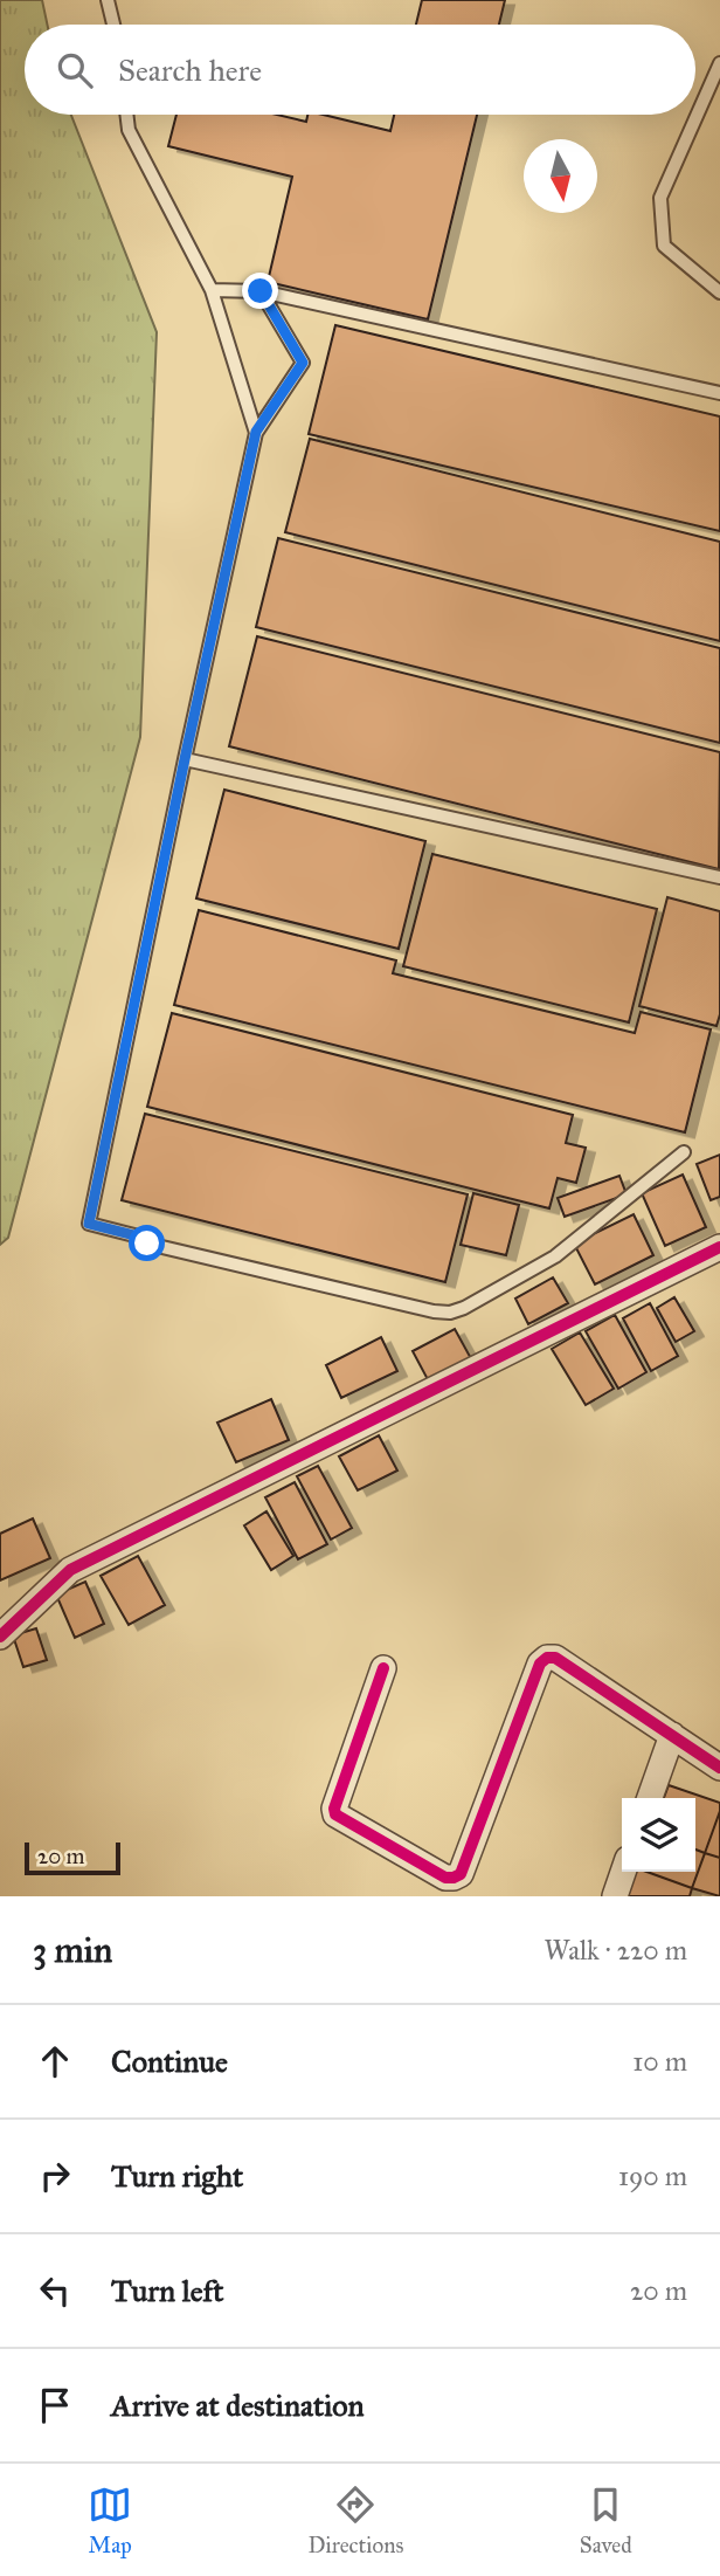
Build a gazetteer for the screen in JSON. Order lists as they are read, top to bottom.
{
  "scale_bar": "20 m",
  "north": "bottom",
  "page": {
    "search": "Search here",
    "scale": "20 m",
    "heading": ["3 min", "Walk · 220 m"],
    "list": [
      ["Continue", "10 m"],
      ["Turn right", "190 m"],
      ["Turn left", "20 m"],
      "Arrive at destination"
    ],
    "nav": ["Map", "Directions", "Saved"]
  }
}
